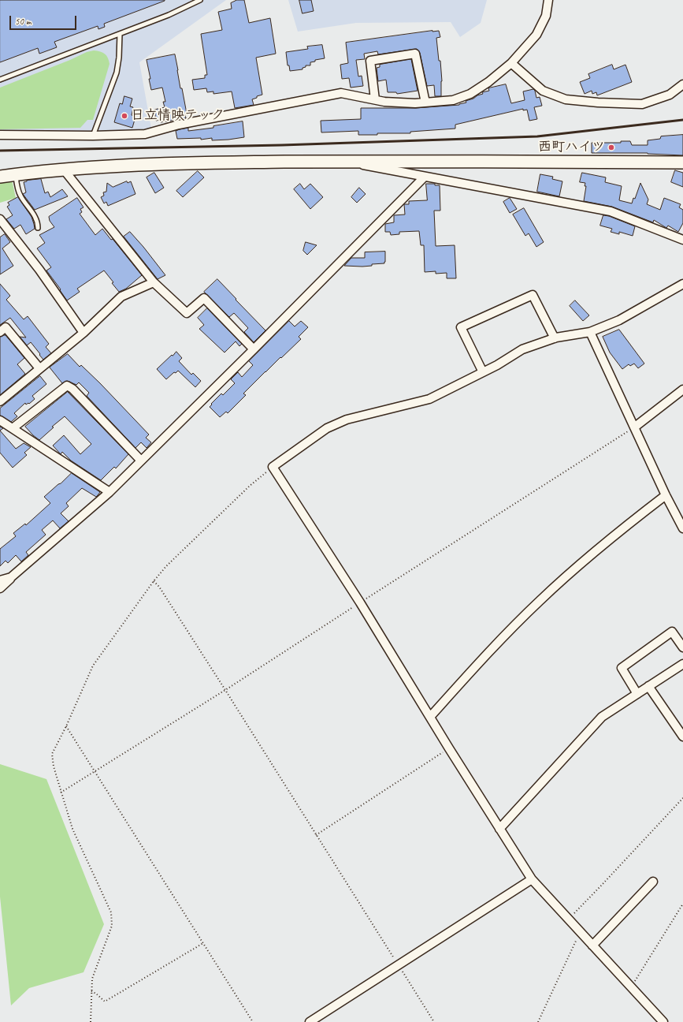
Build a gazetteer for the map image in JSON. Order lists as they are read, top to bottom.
{
  "places": ["日立情映テック", "西町ハイツ"],
  "scale_bar": "50 m"
}
